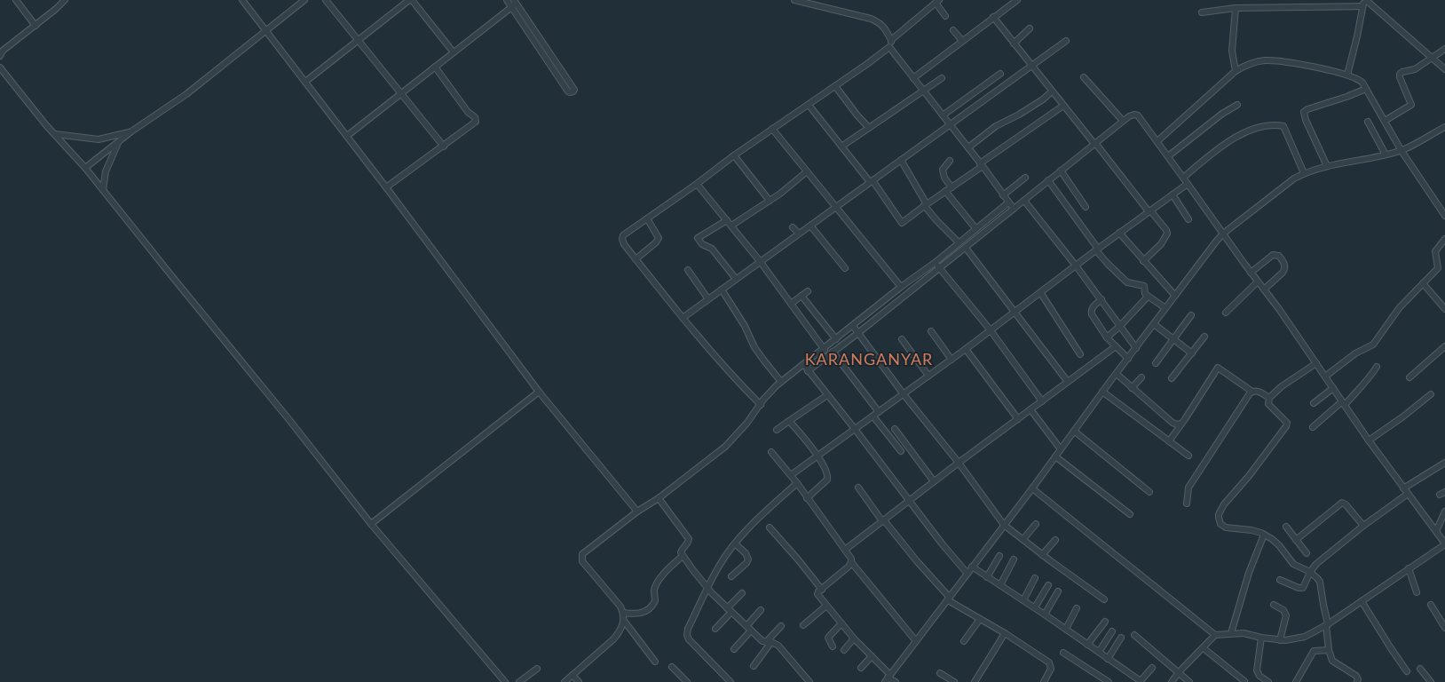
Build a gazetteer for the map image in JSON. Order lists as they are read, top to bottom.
{
  "districts": ["KARANGANYAR"]
}
